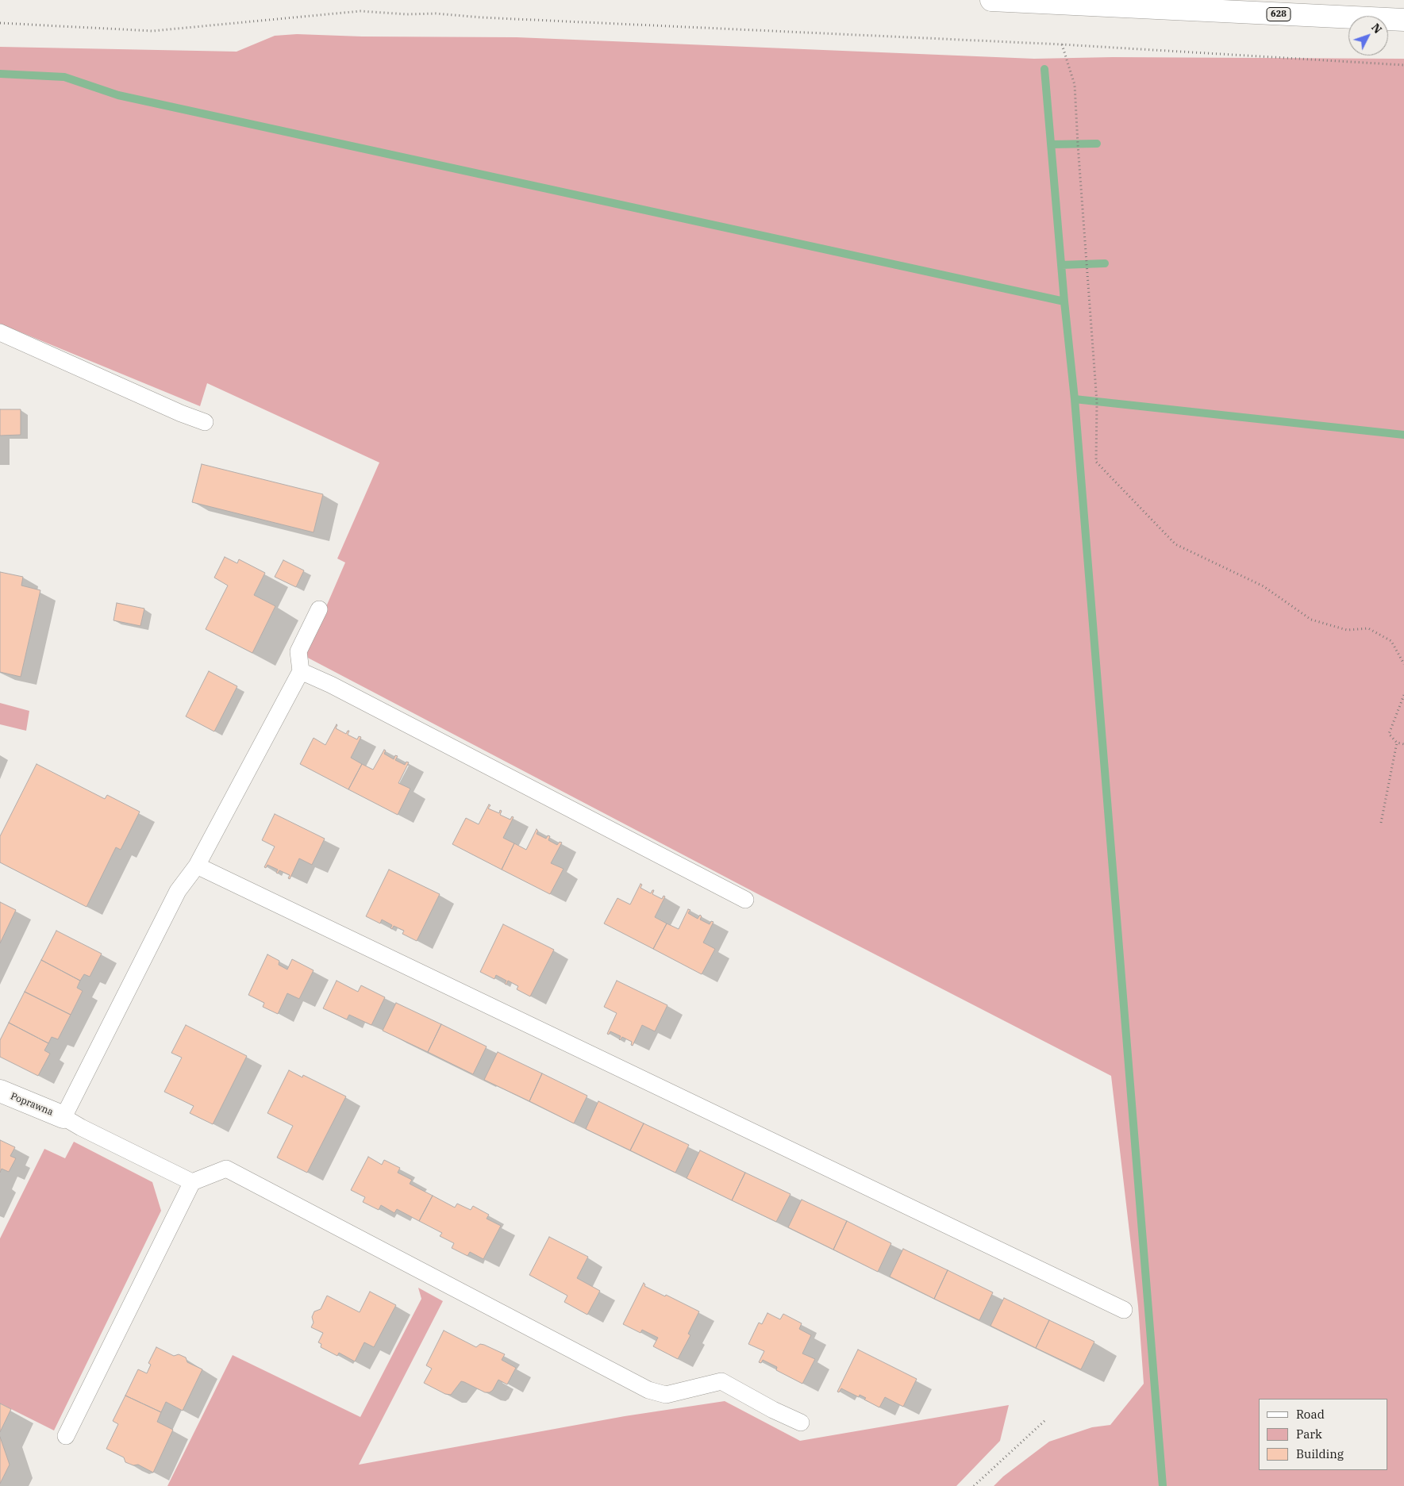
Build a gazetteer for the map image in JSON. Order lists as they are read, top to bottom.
{
  "streets": {
    "main road": ["628", "Poprawna"]
  },
  "legend": ["Road", "Park", "Building"],
  "north": "top right"
}
